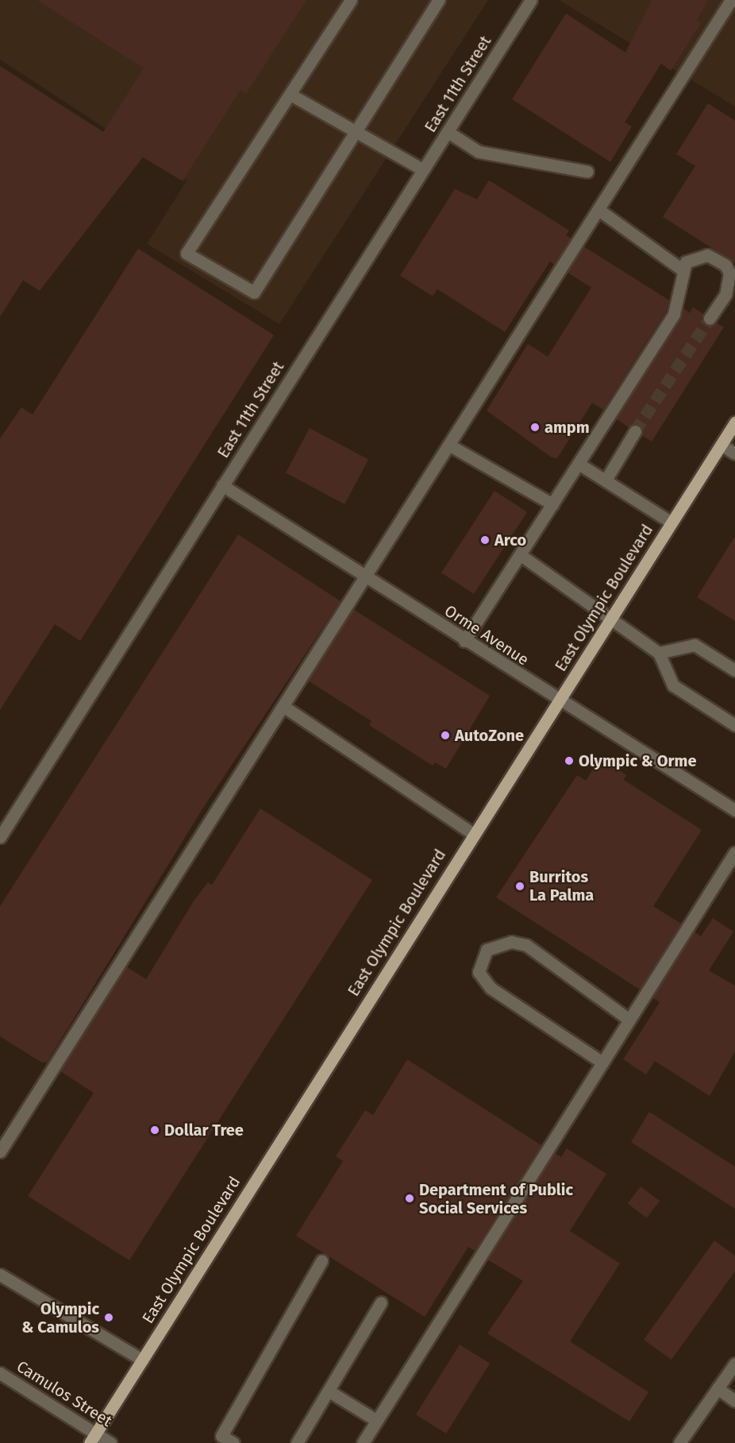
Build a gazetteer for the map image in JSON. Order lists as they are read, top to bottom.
{
  "streets": {
    "main road": ["East Olympic Boulevard"],
    "street": ["East 11th Street", "Orme Avenue", "Camulos Street"]
  },
  "crossings": [
    ["East 11th Street", "Orme Avenue"],
    ["East Olympic Boulevard", "Orme Avenue"],
    ["East Olympic Boulevard", "Camulos Street"]
  ],
  "places": [
    "ampm",
    "Arco",
    "AutoZone",
    "Olympic & Orme",
    "Burritos La Palma",
    "Dollar Tree",
    "Department of Public Social Services",
    "Olympic & Camulos"
  ]
}
